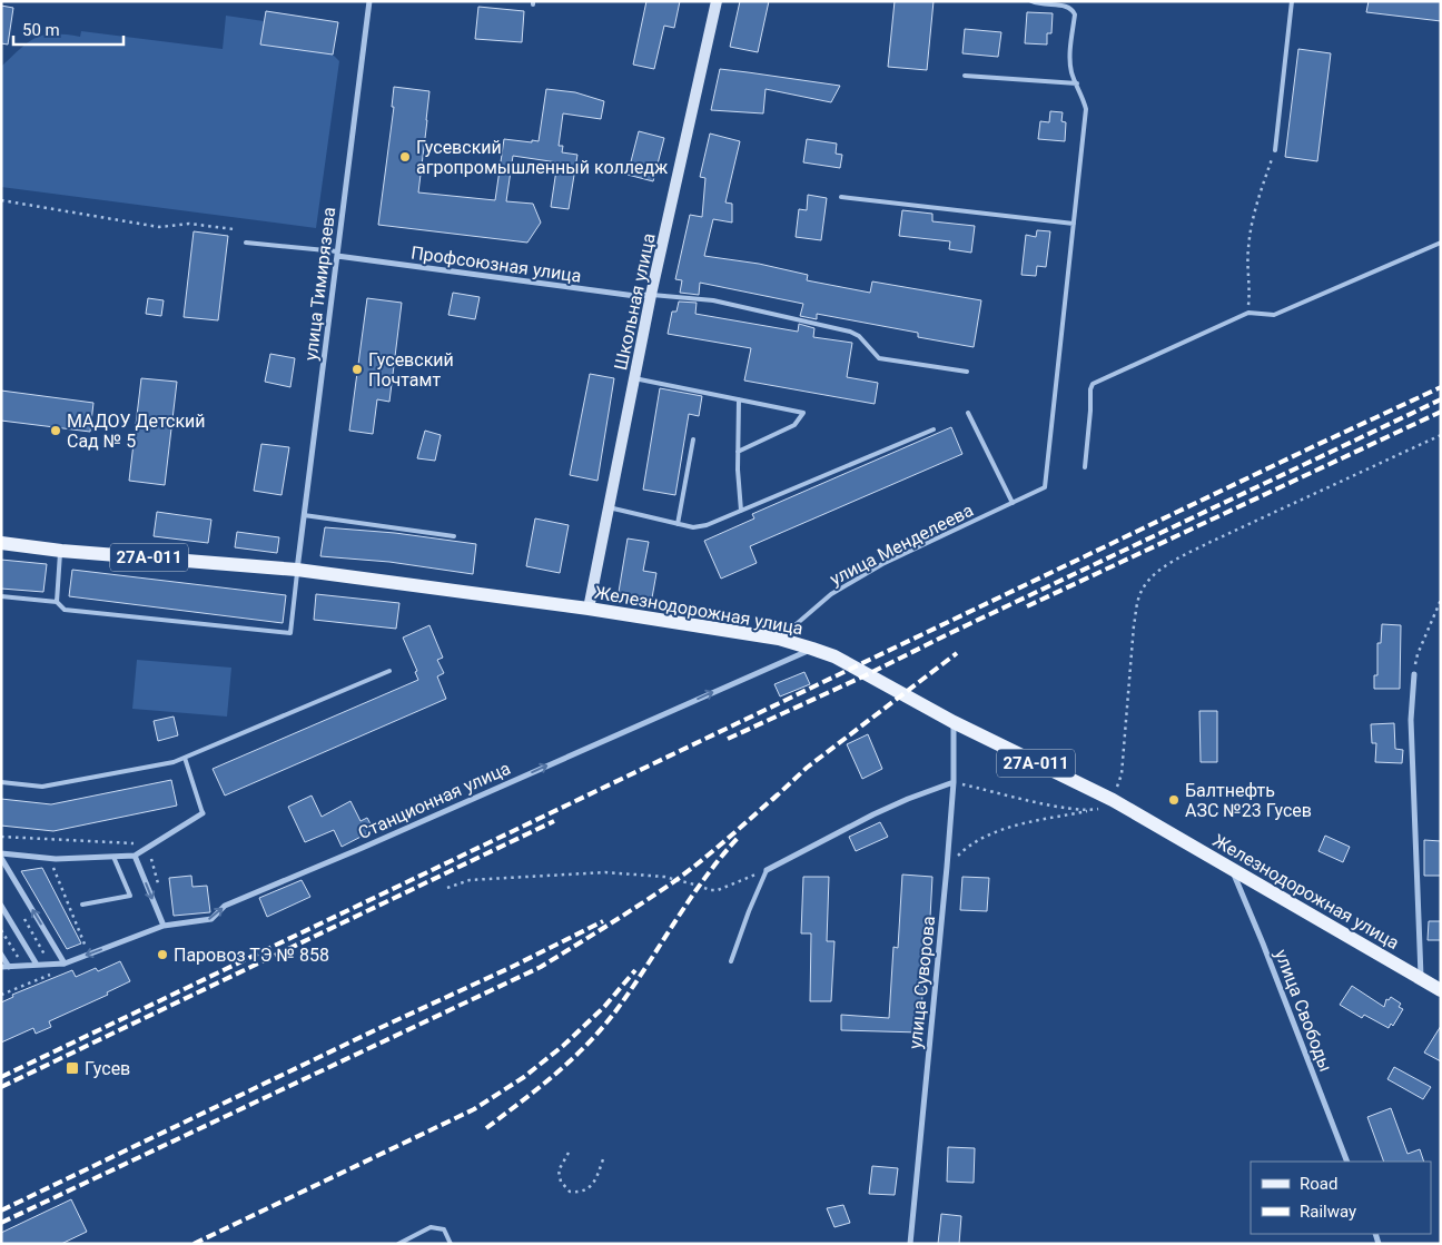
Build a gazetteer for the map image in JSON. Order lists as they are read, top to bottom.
{
  "streets": {
    "main road": ["Школьная улица", "27А-011", "Железнодорожная улица"],
    "street": [
      "Профсоюзная улица",
      "улица Тимирязева",
      "Станционная улица",
      "улица Суворова",
      "улица Свободы"
    ],
    "lane": ["улица Менделеева"]
  },
  "crossings": [
    ["Профсоюзная улица", "улица Тимирязева"],
    ["Профсоюзная улица", "Школьная улица"],
    ["улица Тимирязева", "Железнодорожная улица"],
    ["Школьная улица", "Железнодорожная улица"],
    ["улица Менделеева", "Железнодорожная улица"],
    ["Железнодорожная улица", "Станционная улица"],
    ["Железнодорожная улица", "улица Суворова"],
    ["Железнодорожная улица", "улица Свободы"]
  ],
  "places": {
    "other": [
      "Гусевский агропромышленный колледж",
      "Гусевский Почтамт",
      "МАДОУ Детский Сад № 5",
      "Балтнефть АЗС №23 Гусев",
      "Паровоз ТЭ № 858"
    ],
    "transit": ["Гусев"]
  },
  "legend": ["Road", "Railway"],
  "scale_bar": "50 m"
}
